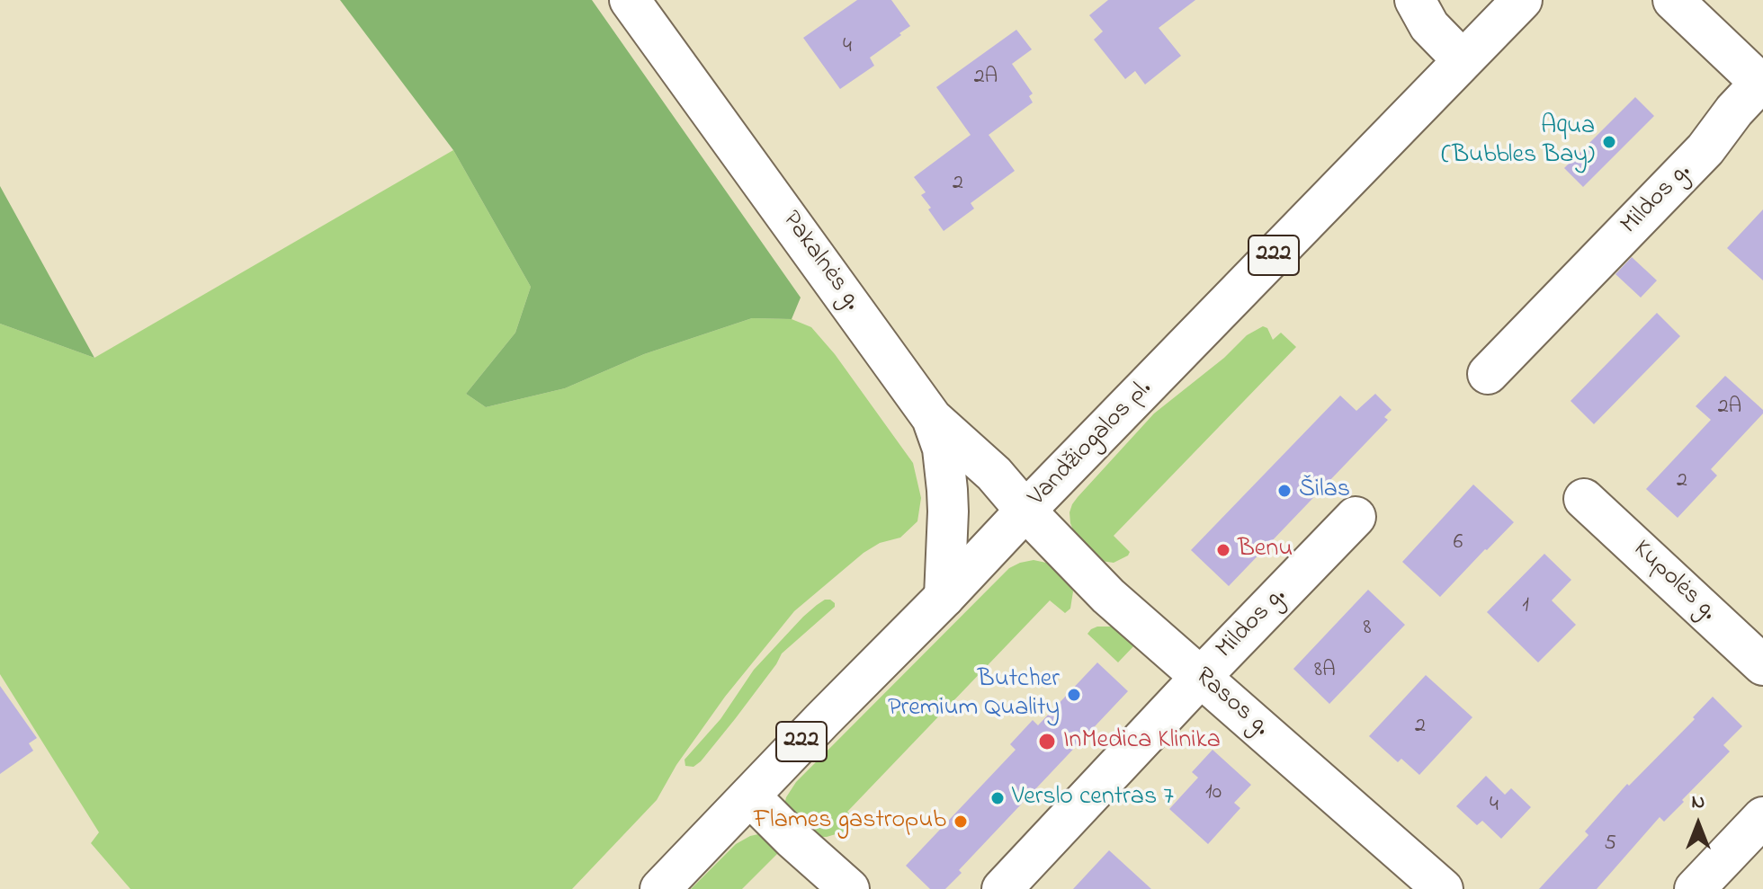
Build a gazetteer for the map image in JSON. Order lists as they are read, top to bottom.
{
  "streets": {
    "street": [
      "Mildos g.",
      "222",
      "Pakalnės g.",
      "Vandžiogalos pl.",
      "Kupolės g.",
      "Rasos g."
    ]
  },
  "crossings": [
    ["Mildos g.", "Rasos g."],
    ["Pakalnės g.", "Vandžiogalos pl."],
    ["Pakalnės g.", "Rasos g."],
    ["Vandžiogalos pl.", "Rasos g."]
  ],
  "places": [
    "Aqua (Bubbles Bay)",
    "Šilas",
    "Benu",
    "Butcher Premium Quality",
    "InMedica Klinika",
    "Verslo centras 7",
    "Flames gastropub"
  ],
  "house_numbers": [
    "4",
    "2A",
    "2",
    "2A",
    "2",
    "6",
    "1",
    "8",
    "8A",
    "2",
    "10",
    "4",
    "5"
  ],
  "north": "top"
}
